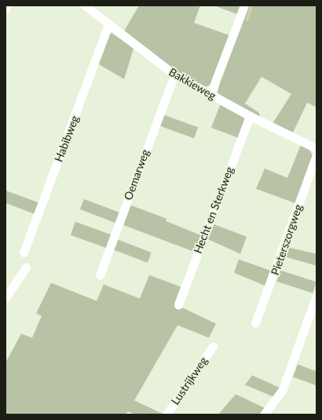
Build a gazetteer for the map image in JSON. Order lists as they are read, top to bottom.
{
  "streets": {
    "street": [
      "Bakkieweg",
      "Habibweg",
      "Oemarweg",
      "Hecht en Sterkweg",
      "Pieterszorgweg",
      "Lustrijkweg"
    ]
  },
  "crossings": [
    ["Bakkieweg", "Habibweg"],
    ["Bakkieweg", "Oemarweg"],
    ["Bakkieweg", "Hecht en Sterkweg"]
  ]
}
